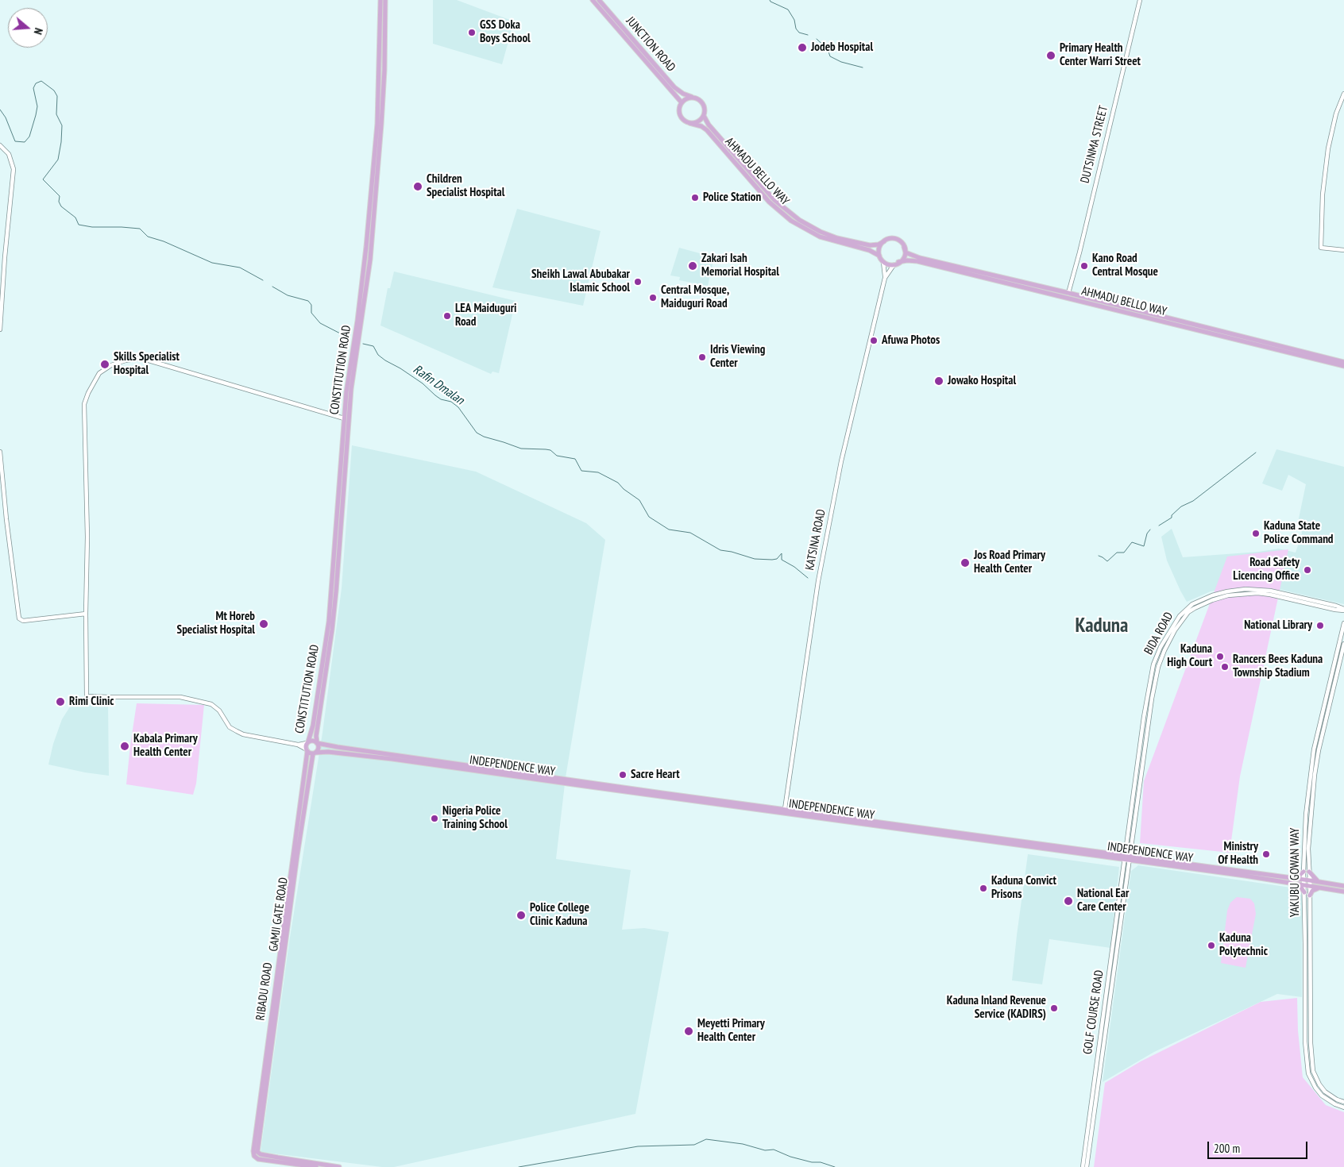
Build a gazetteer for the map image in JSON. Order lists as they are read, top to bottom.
{
  "streets": {
    "main road": [
      "JUNCTION ROAD",
      "AHMADU BELLO WAY",
      "CONSTITUTION ROAD",
      "INDEPENDENCE WAY",
      "GAMJI GATE ROAD",
      "RIBADU ROAD"
    ],
    "street": [
      "DUTSINMA STREET",
      "KATSINA ROAD",
      "BIDA ROAD",
      "YAKUBU GOWAN WAY",
      "GOLF COURSE ROAD"
    ]
  },
  "crossings": [
    ["JUNCTION ROAD", "AHMADU BELLO WAY"],
    ["DUTSINMA STREET", "AHMADU BELLO WAY"],
    ["AHMADU BELLO WAY", "KATSINA ROAD"],
    ["CONSTITUTION ROAD", "INDEPENDENCE WAY"],
    ["CONSTITUTION ROAD", "GAMJI GATE ROAD"],
    ["CONSTITUTION ROAD", "RIBADU ROAD"],
    ["KATSINA ROAD", "INDEPENDENCE WAY"],
    ["BIDA ROAD", "INDEPENDENCE WAY"],
    ["BIDA ROAD", "GOLF COURSE ROAD"],
    ["INDEPENDENCE WAY", "YAKUBU GOWAN WAY"],
    ["INDEPENDENCE WAY", "GAMJI GATE ROAD"],
    ["INDEPENDENCE WAY", "RIBADU ROAD"],
    ["INDEPENDENCE WAY", "GOLF COURSE ROAD"],
    ["GAMJI GATE ROAD", "RIBADU ROAD"]
  ],
  "districts": ["Kaduna"],
  "water": ["Rafin Dmalan"],
  "places": [
    "GSS Doka Boys School",
    "Jodeb Hospital",
    "Primary Health Center Warri Street",
    "Children Specialist Hospital",
    "Police Station",
    "Zakari Isah Memorial Hospital",
    "Kano Road Central Mosque",
    "Sheikh Lawal Abubakar Islamic School",
    "Central Mosque, Maiduguri Road",
    "LEA Maiduguri Road",
    "Afuwa Photos",
    "Idris Viewing Center",
    "Skills Specialist Hospital",
    "Jowako Hospital",
    "Kaduna State Police Command",
    "Jos Road Primary Health Center",
    "Road Safety Licencing Office",
    "Mt Horeb Specialist Hospital",
    "National Library",
    "Kaduna High Court",
    "Rancers Bees Kaduna Township Stadium",
    "Rimi Clinic",
    "Kabala Primary Health Center",
    "Sacre Heart",
    "Nigeria Police Training School",
    "Ministry Of Health",
    "Kaduna Convict Prisons",
    "National Ear Care Center",
    "Police College Clinic Kaduna",
    "Kaduna Polytechnic",
    "Kaduna Inland Revenue Service (KADIRS)",
    "Meyetti Primary Health Center"
  ],
  "scale_bar": "200 m",
  "north": "right"
}
